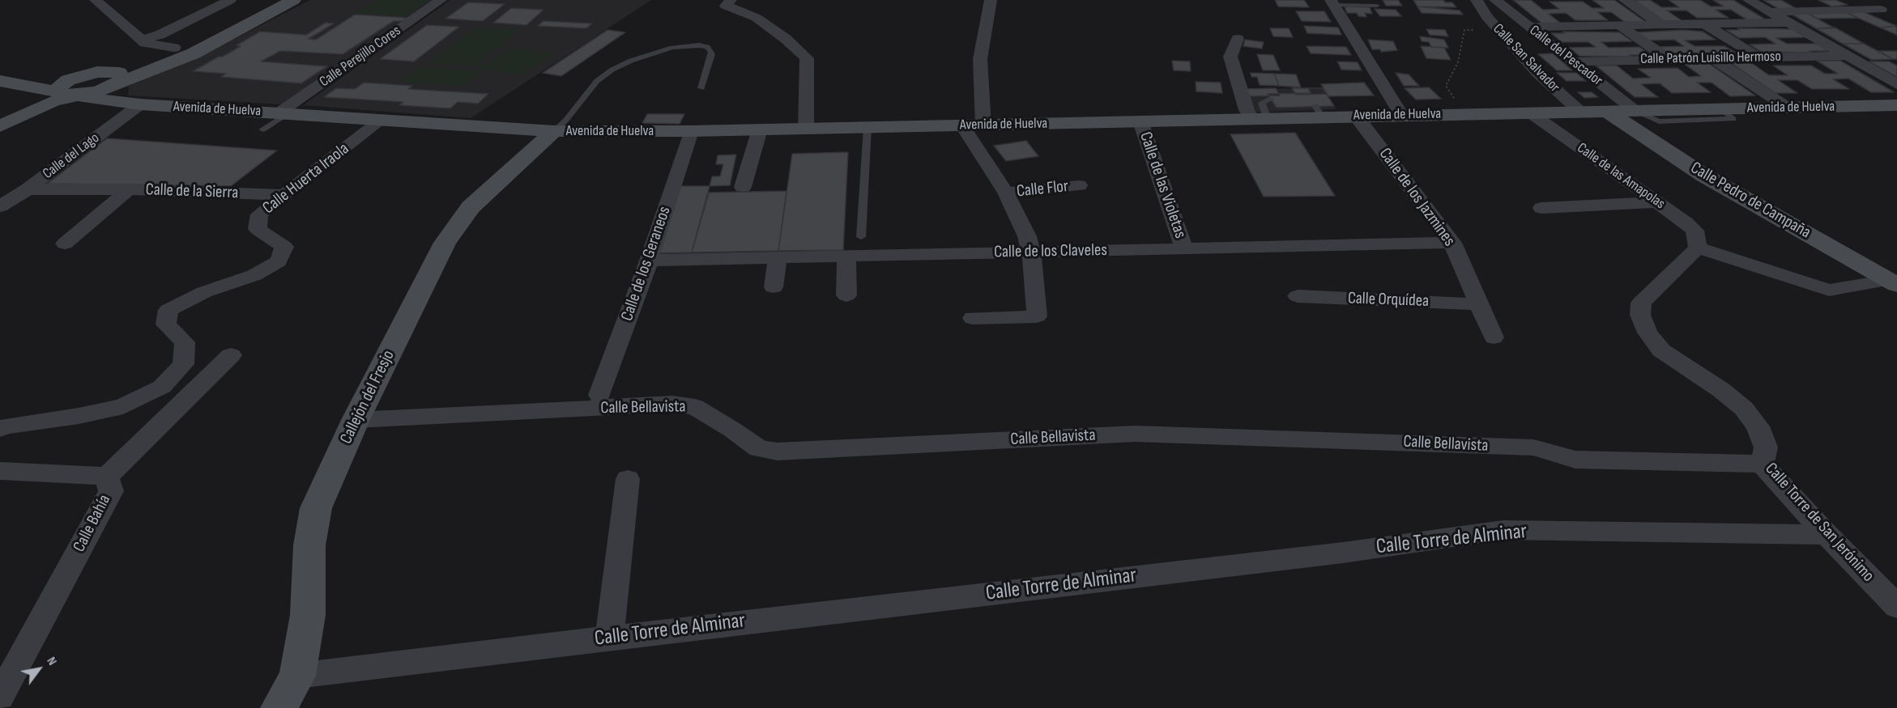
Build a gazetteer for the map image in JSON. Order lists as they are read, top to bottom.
{
  "streets": {
    "street": [
      "Calle del Pescador",
      "Calle Perejillo Cores",
      "Calle San Salvador",
      "Calle Patrón Luisillo Hermoso",
      "Avenida de Huelva",
      "Calle del Lago",
      "Calle de las Amapolas",
      "Calle Huerta Iraola",
      "Calle de las Violetas",
      "Calle Flor",
      "Calle de la Sierra",
      "Calle de los Jazmines",
      "Calle Pedro de Campaña",
      "Calle de los Claveles",
      "Calle de los Geraneos",
      "Calle Orquídea",
      "Callejón del Fresjo",
      "Calle Bellavista",
      "Calle Torre de San Jerónimo",
      "Calle Bahía",
      "Calle Torre de Alminar"
    ]
  },
  "crossings": [
    ["Calle del Pescador", "Calle Patrón Luisillo Hermoso"],
    ["Calle del Pescador", "Avenida de Huelva"],
    ["Calle Perejillo Cores", "Avenida de Huelva"],
    ["Calle San Salvador", "Avenida de Huelva"],
    ["Avenida de Huelva", "Calle del Lago"],
    ["Avenida de Huelva", "Calle de las Amapolas"],
    ["Avenida de Huelva", "Calle Huerta Iraola"],
    ["Avenida de Huelva", "Calle de las Violetas"],
    ["Avenida de Huelva", "Calle de los Jazmines"],
    ["Avenida de Huelva", "Calle Pedro de Campaña"],
    ["Avenida de Huelva", "Calle de los Geraneos"],
    ["Avenida de Huelva", "Callejón del Fresjo"],
    ["Calle del Lago", "Calle de la Sierra"],
    ["Calle de las Amapolas", "Calle Torre de San Jerónimo"],
    ["Calle Huerta Iraola", "Calle de la Sierra"],
    ["Calle de las Violetas", "Calle de los Claveles"],
    ["Calle de los Jazmines", "Calle de los Claveles"],
    ["Calle de los Jazmines", "Calle Orquídea"],
    ["Calle de los Claveles", "Calle de los Geraneos"],
    ["Callejón del Fresjo", "Calle Bellavista"],
    ["Callejón del Fresjo", "Calle Torre de Alminar"],
    ["Calle Bellavista", "Calle Torre de San Jerónimo"],
    ["Calle Torre de San Jerónimo", "Calle Torre de Alminar"]
  ],
  "north": "top right"
}
